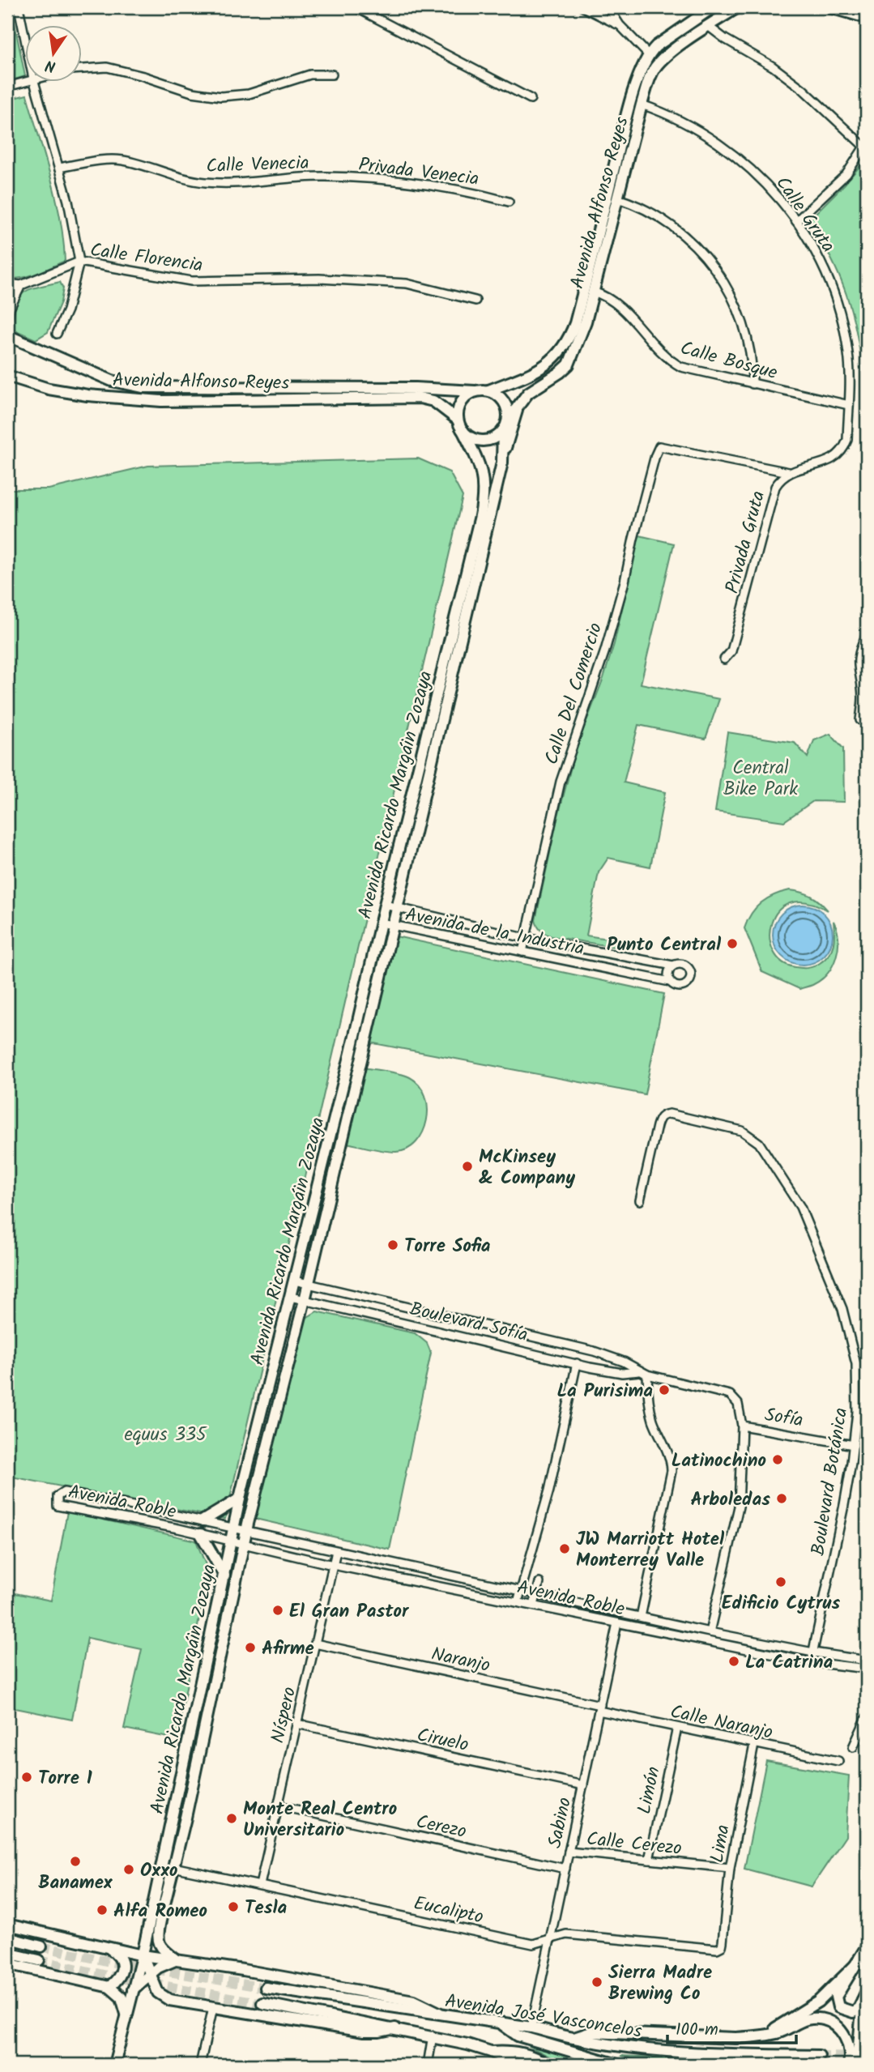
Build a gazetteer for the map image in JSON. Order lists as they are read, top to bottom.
{
  "streets": {
    "main road": ["Avenida Alfonso Reyes", "Avenida Ricardo Margáin Zozaya", "Avenida José Vasconcelos"],
    "street": [
      "Calle Venecia",
      "Privada Venecia",
      "Calle Gruta",
      "Calle Florencia",
      "Calle Bosque",
      "Privada Gruta",
      "Calle Del Comercio",
      "Avenida de la Industria",
      "Boulevard Sofía",
      "Sofía",
      "Boulevard Botánica",
      "Avenida Roble",
      "Naranjo",
      "Níspero",
      "Calle Naranjo",
      "Ciruelo",
      "Limón",
      "Sabino",
      "Cerezo",
      "Calle Cerezo",
      "Lima",
      "Eucalipto"
    ]
  },
  "crossings": [
    ["Calle Venecia", "Privada Venecia"],
    ["Avenida Alfonso Reyes", "Calle Gruta"],
    ["Avenida Alfonso Reyes", "Calle Bosque"],
    ["Avenida Alfonso Reyes", "Avenida Ricardo Margáin Zozaya"],
    ["Calle Gruta", "Calle Bosque"],
    ["Privada Gruta", "Calle Del Comercio"],
    ["Calle Del Comercio", "Avenida de la Industria"],
    ["Avenida Ricardo Margáin Zozaya", "Avenida de la Industria"],
    ["Avenida Ricardo Margáin Zozaya", "Boulevard Sofía"],
    ["Avenida Ricardo Margáin Zozaya", "Avenida Roble"],
    ["Avenida Ricardo Margáin Zozaya", "Eucalipto"],
    ["Boulevard Sofía", "Sofía"],
    ["Sofía", "Boulevard Botánica"],
    ["Boulevard Botánica", "Avenida Roble"],
    ["Avenida Roble", "Níspero"],
    ["Avenida Roble", "Sabino"],
    ["Naranjo", "Níspero"],
    ["Naranjo", "Calle Naranjo"],
    ["Naranjo", "Sabino"],
    ["Níspero", "Ciruelo"],
    ["Níspero", "Cerezo"],
    ["Níspero", "Eucalipto"],
    ["Calle Naranjo", "Limón"],
    ["Calle Naranjo", "Sabino"],
    ["Calle Naranjo", "Lima"],
    ["Ciruelo", "Sabino"],
    ["Limón", "Calle Cerezo"],
    ["Sabino", "Cerezo"],
    ["Sabino", "Calle Cerezo"],
    ["Sabino", "Eucalipto"],
    ["Sabino", "Avenida José Vasconcelos"],
    ["Calle Cerezo", "Lima"],
    ["Lima", "Eucalipto"]
  ],
  "parks": ["Central Bike Park", "equus 335"],
  "places": [
    "Punto Central",
    "McKinsey & Company",
    "Torre Sofia",
    "La Purisima",
    "Latinochino",
    "Arboledas",
    "JW Marriott Hotel Monterrey Valle",
    "Edificio Cytrus",
    "El Gran Pastor",
    "Afirme",
    "La Catrina",
    "Torre 1",
    "Monte Real Centro Universitario",
    "Banamex",
    "Oxxo",
    "Tesla",
    "Alfa Romeo",
    "Sierra Madre Brewing Co"
  ],
  "scale_bar": "100 m",
  "north": "bottom"
}
